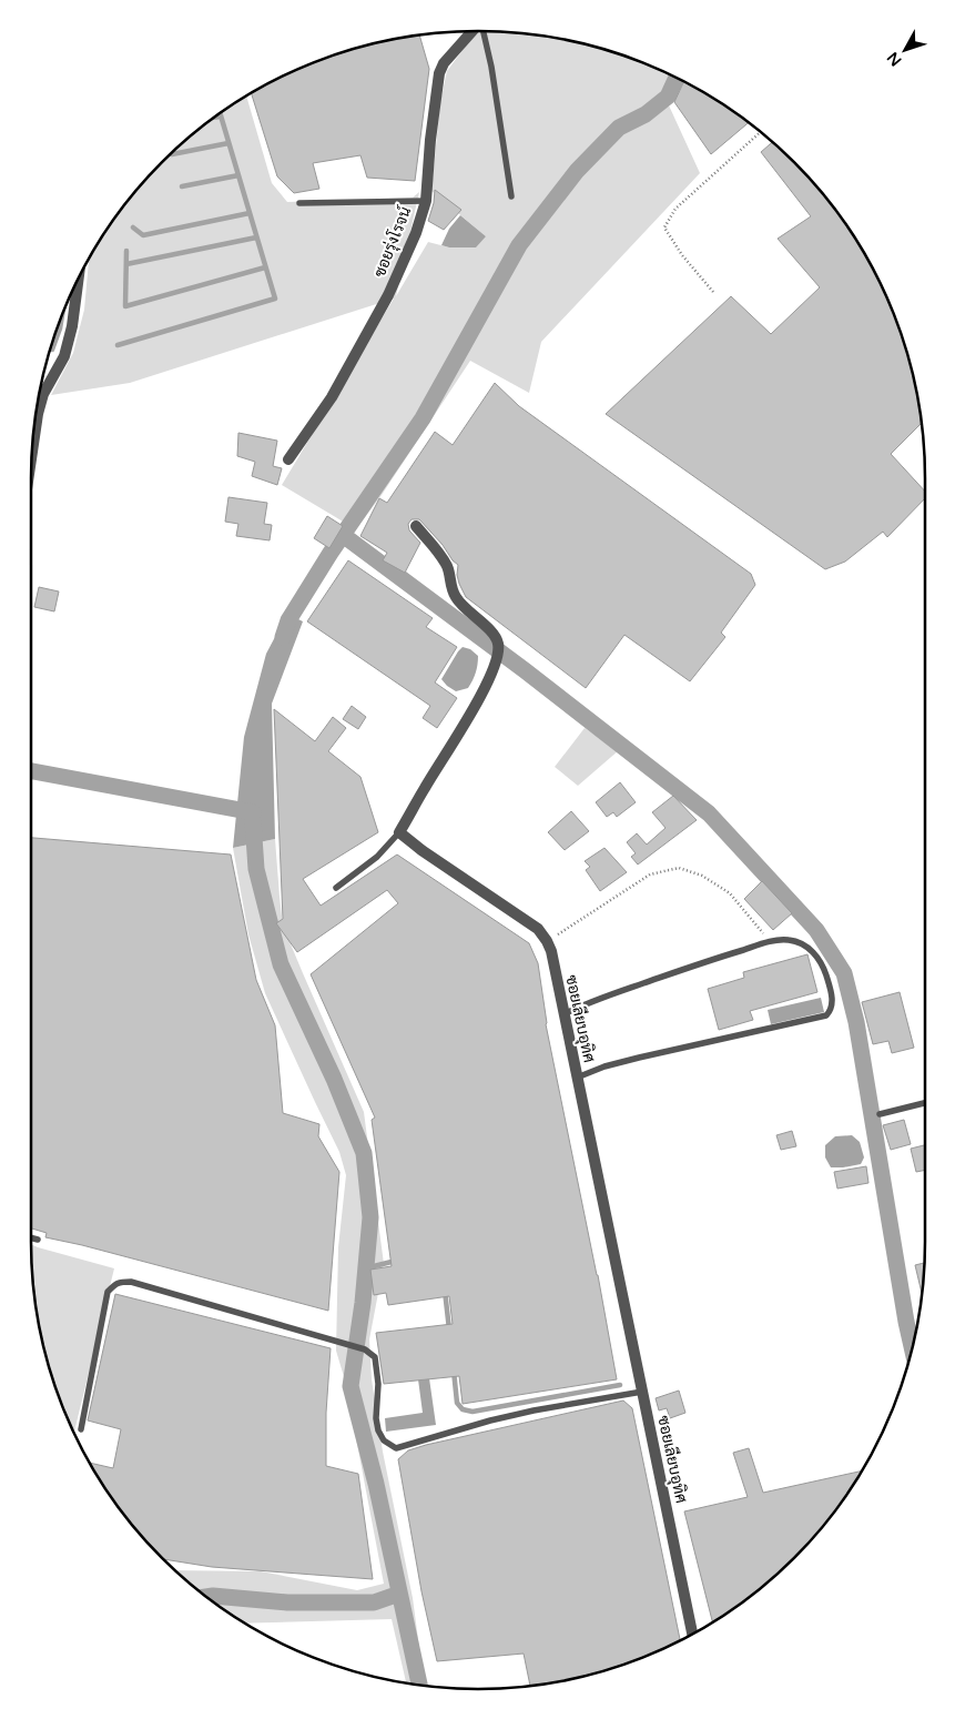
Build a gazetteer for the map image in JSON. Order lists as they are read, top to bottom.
{
  "streets": {
    "street": ["ซอยรุ่งโรจน์", "ซอยเลียบอุทิศ"]
  },
  "north": "bottom left"
}
